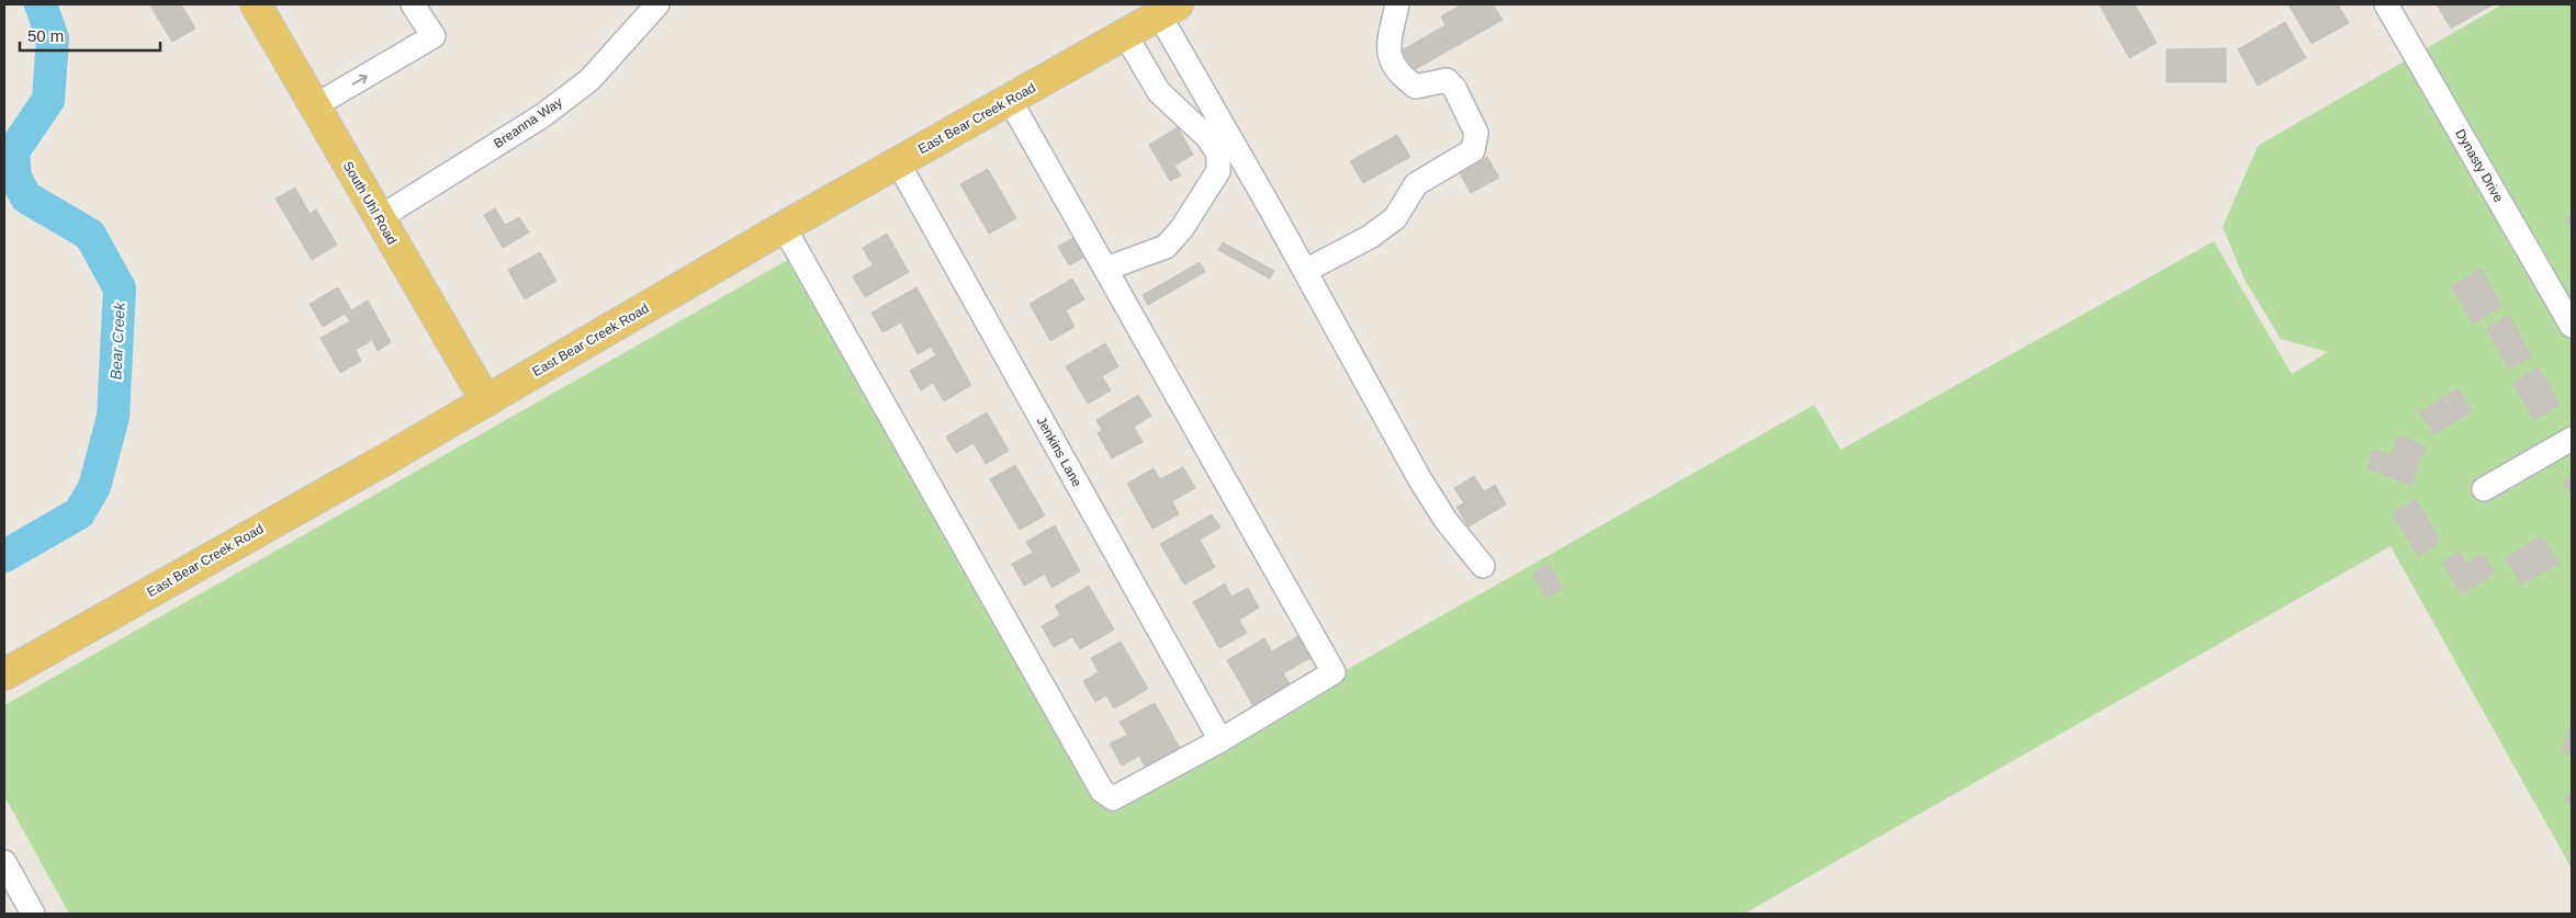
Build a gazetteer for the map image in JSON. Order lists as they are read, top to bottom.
{
  "streets": {
    "main road": ["East Bear Creek Road", "South Uhl Road"],
    "street": ["Breanna Way", "Dynasty Drive", "Jenkins Lane"]
  },
  "crossings": [
    ["East Bear Creek Road", "South Uhl Road"],
    ["East Bear Creek Road", "Jenkins Lane"],
    ["Breanna Way", "South Uhl Road"]
  ],
  "water": ["Bear Creek"],
  "scale_bar": "50 m"
}
